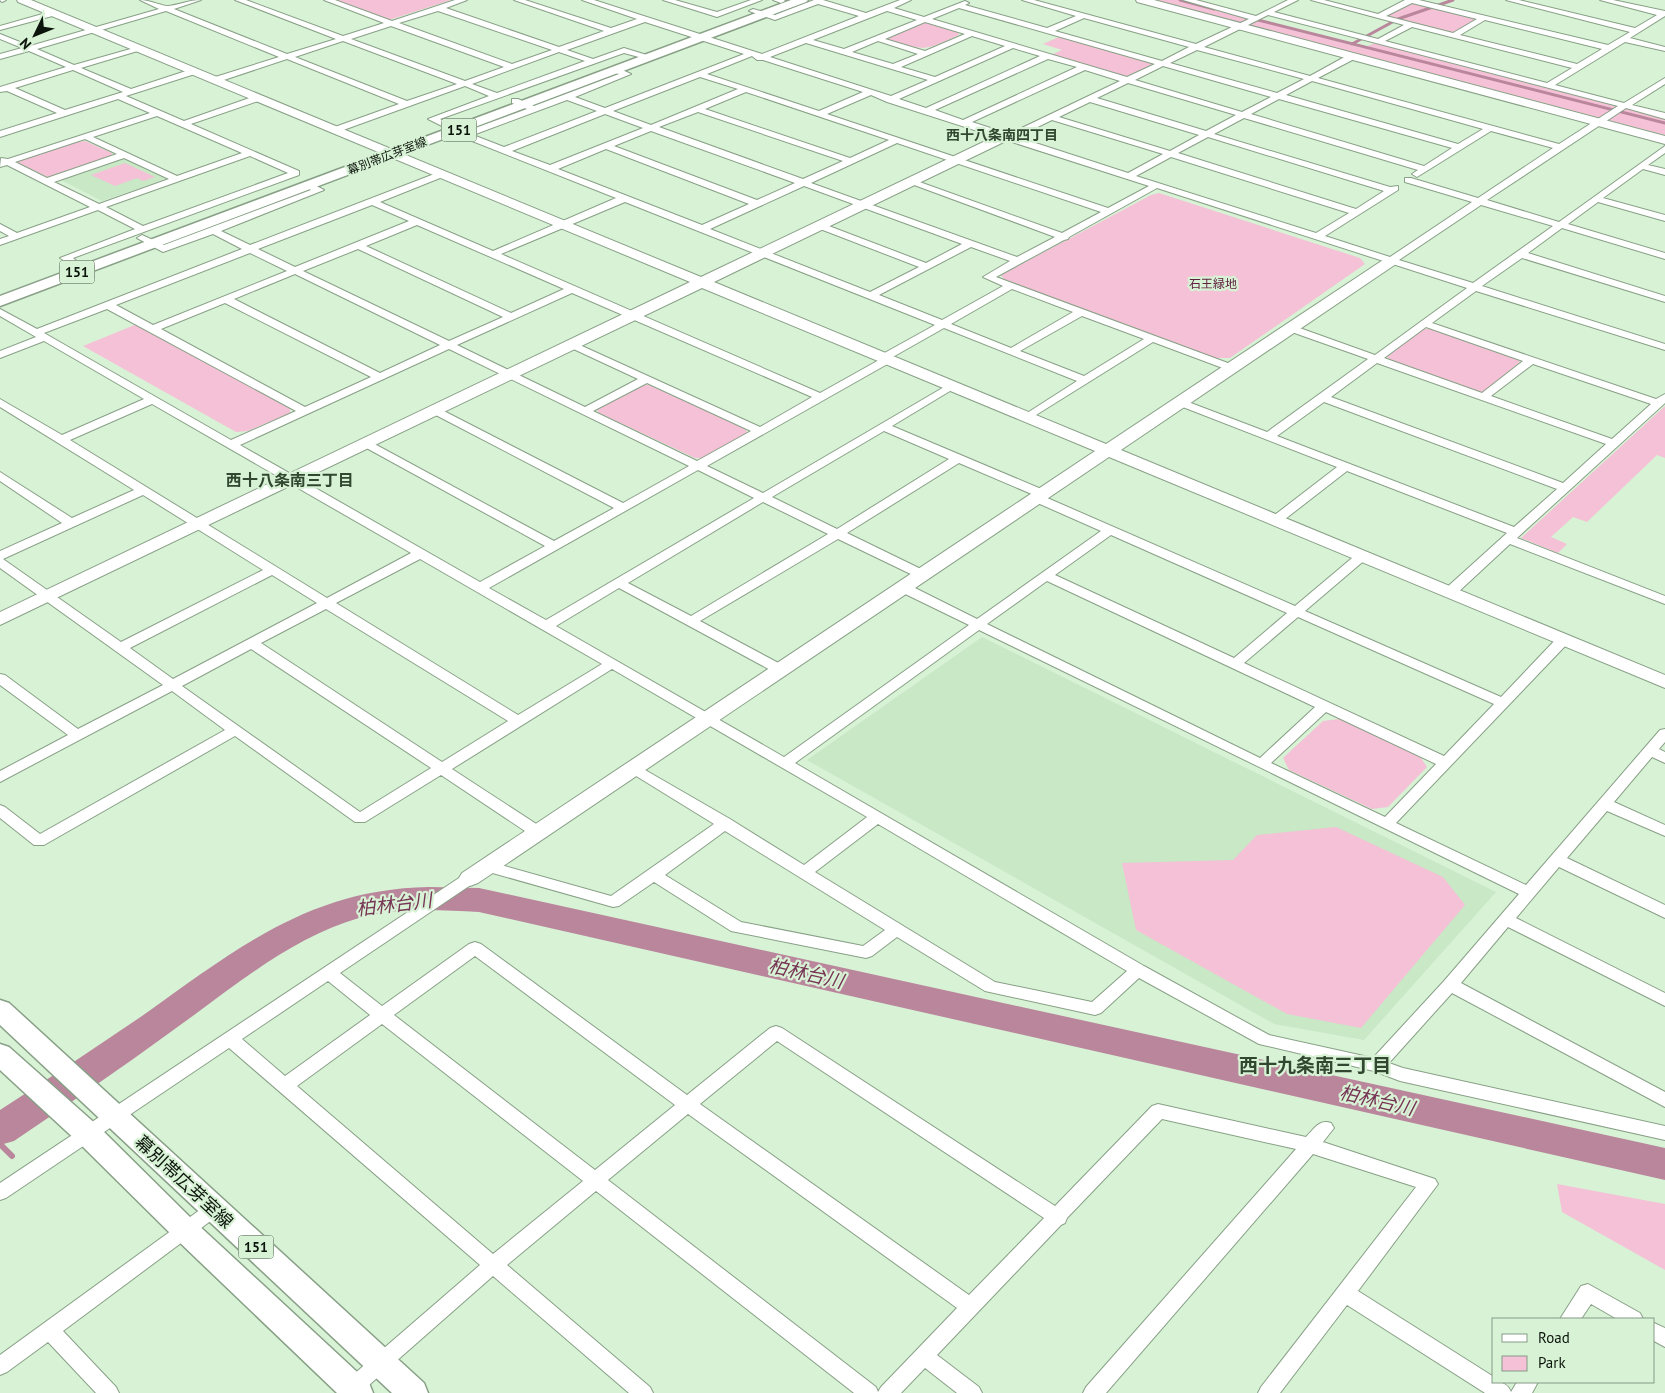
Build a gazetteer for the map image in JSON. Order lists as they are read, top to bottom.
{
  "streets": {
    "main road": ["151", "幕別帯広芽室線"]
  },
  "districts": ["西十八条南四丁目", "西十八条南三丁目", "西十九条南三丁目"],
  "water": ["柏林台川"],
  "parks": ["石王緑地"],
  "legend": ["Road", "Park"],
  "north": "bottom left"
}
